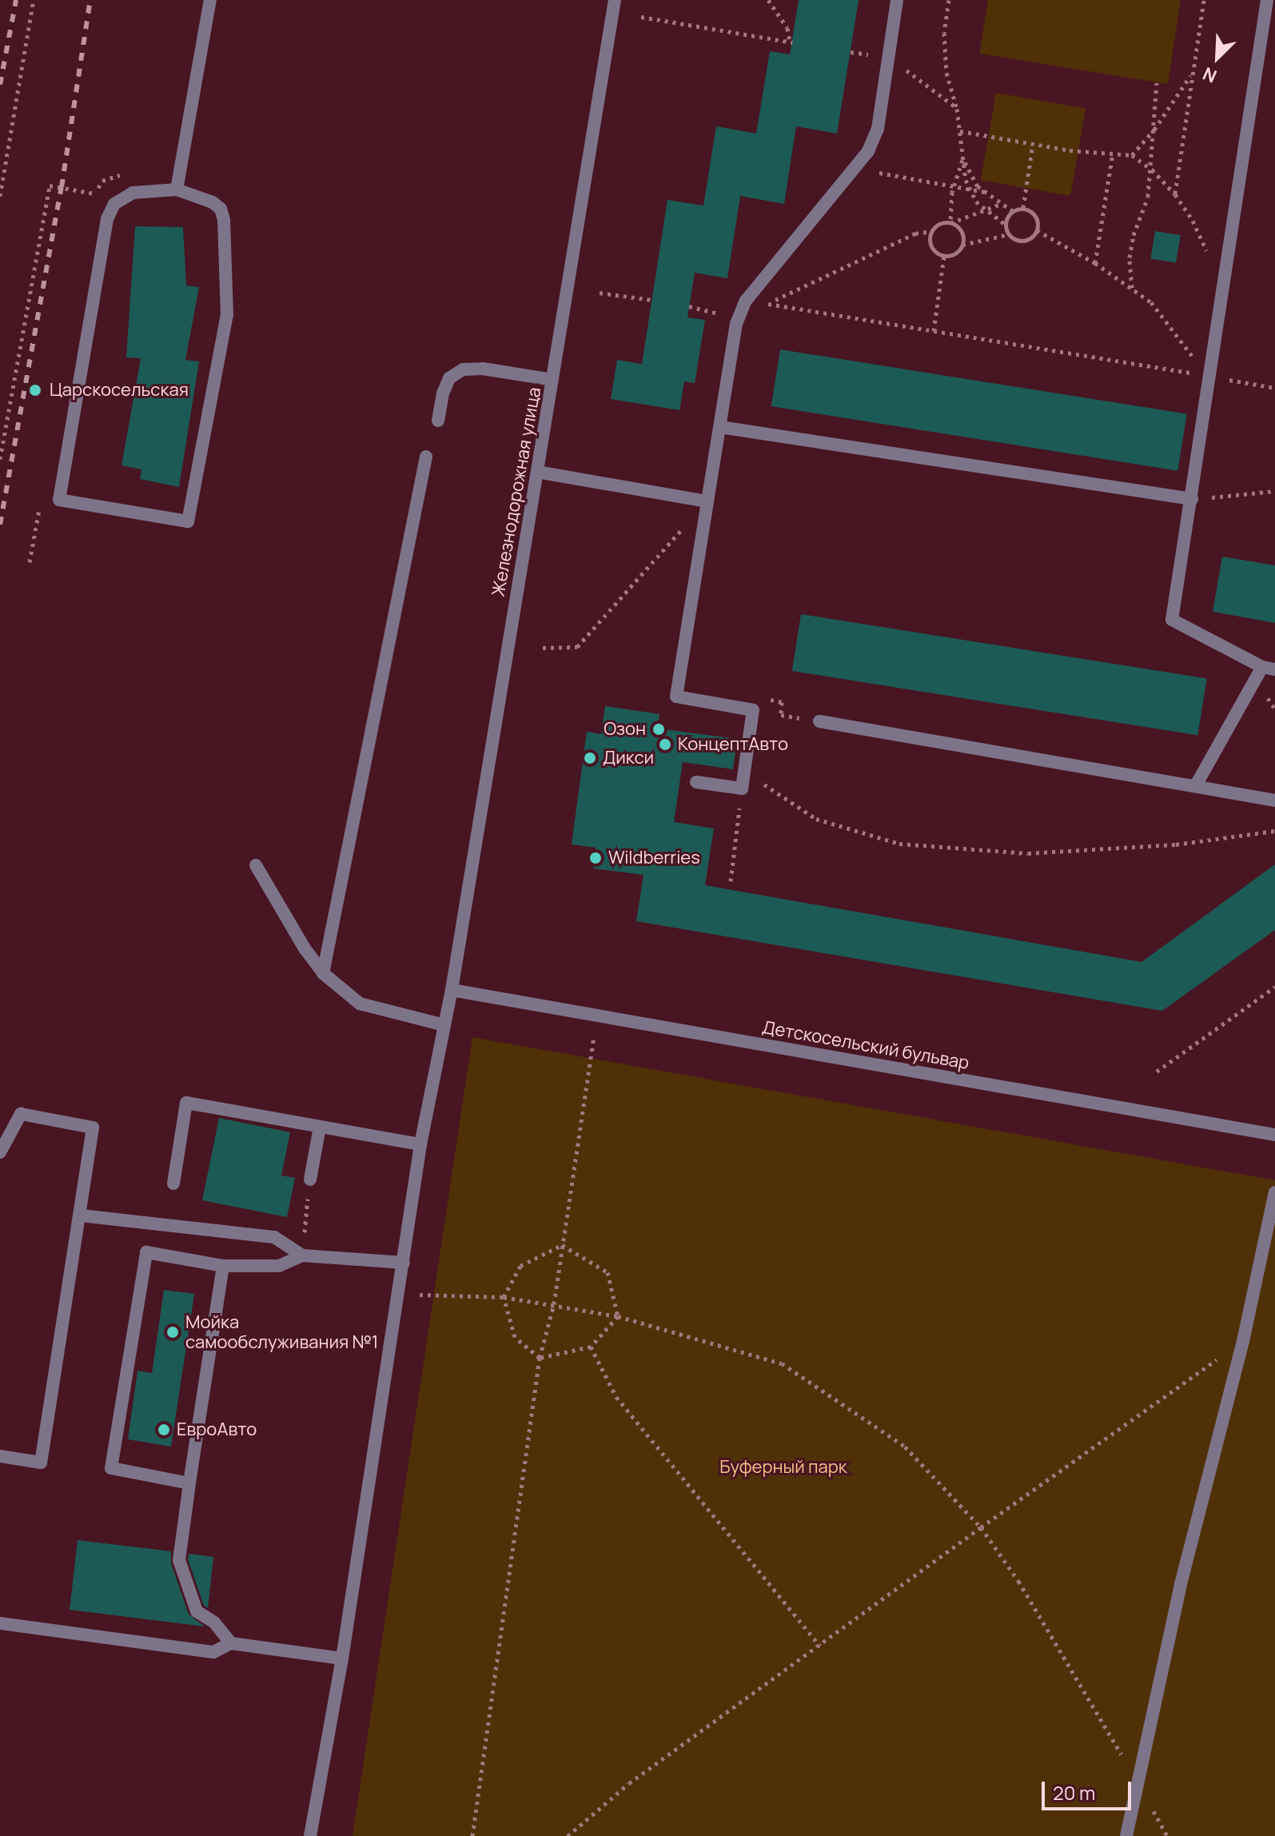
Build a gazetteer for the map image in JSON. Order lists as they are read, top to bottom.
{
  "streets": {
    "street": ["Железнодорожная улица", "Детскосельский бульвар"]
  },
  "crossings": [
    ["Железнодорожная улица", "Детскосельский бульвар"]
  ],
  "parks": ["Буферный парк"],
  "places": [
    "Царскосельская",
    "Озон",
    "КонцептАвто",
    "Дикси",
    "Wildberries",
    "Мойка самообслуживания №1",
    "ЕвроАвто"
  ],
  "scale_bar": "20 m",
  "north": "bottom left"
}
